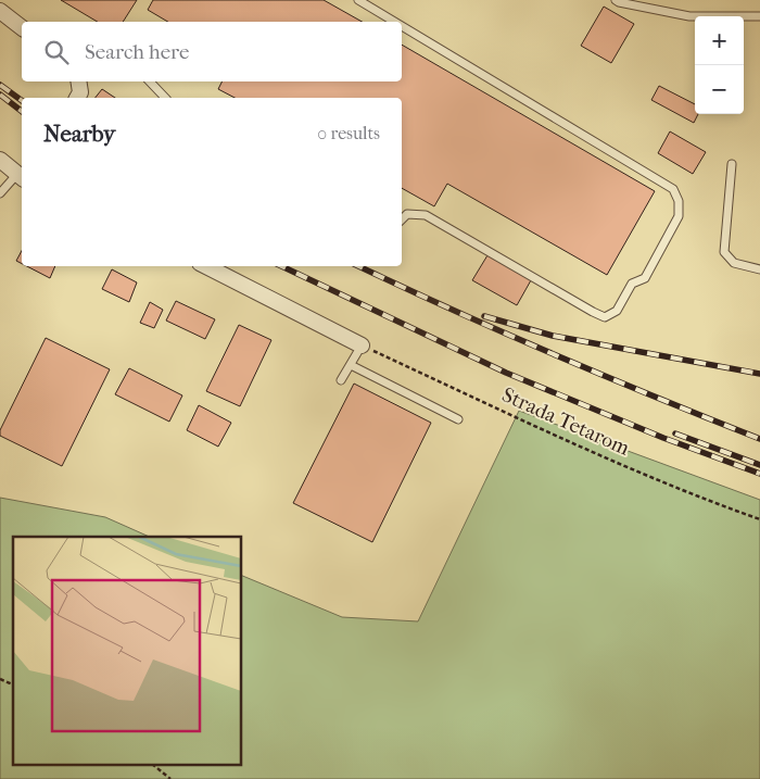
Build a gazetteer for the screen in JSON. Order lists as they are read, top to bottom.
{
  "streets": {
    "path": ["Strada Tetarom"]
  },
  "page": {
    "map_buttons": ["+", "−"],
    "search": "Search here",
    "heading": ["Nearby", "0 results"]
  }
}
